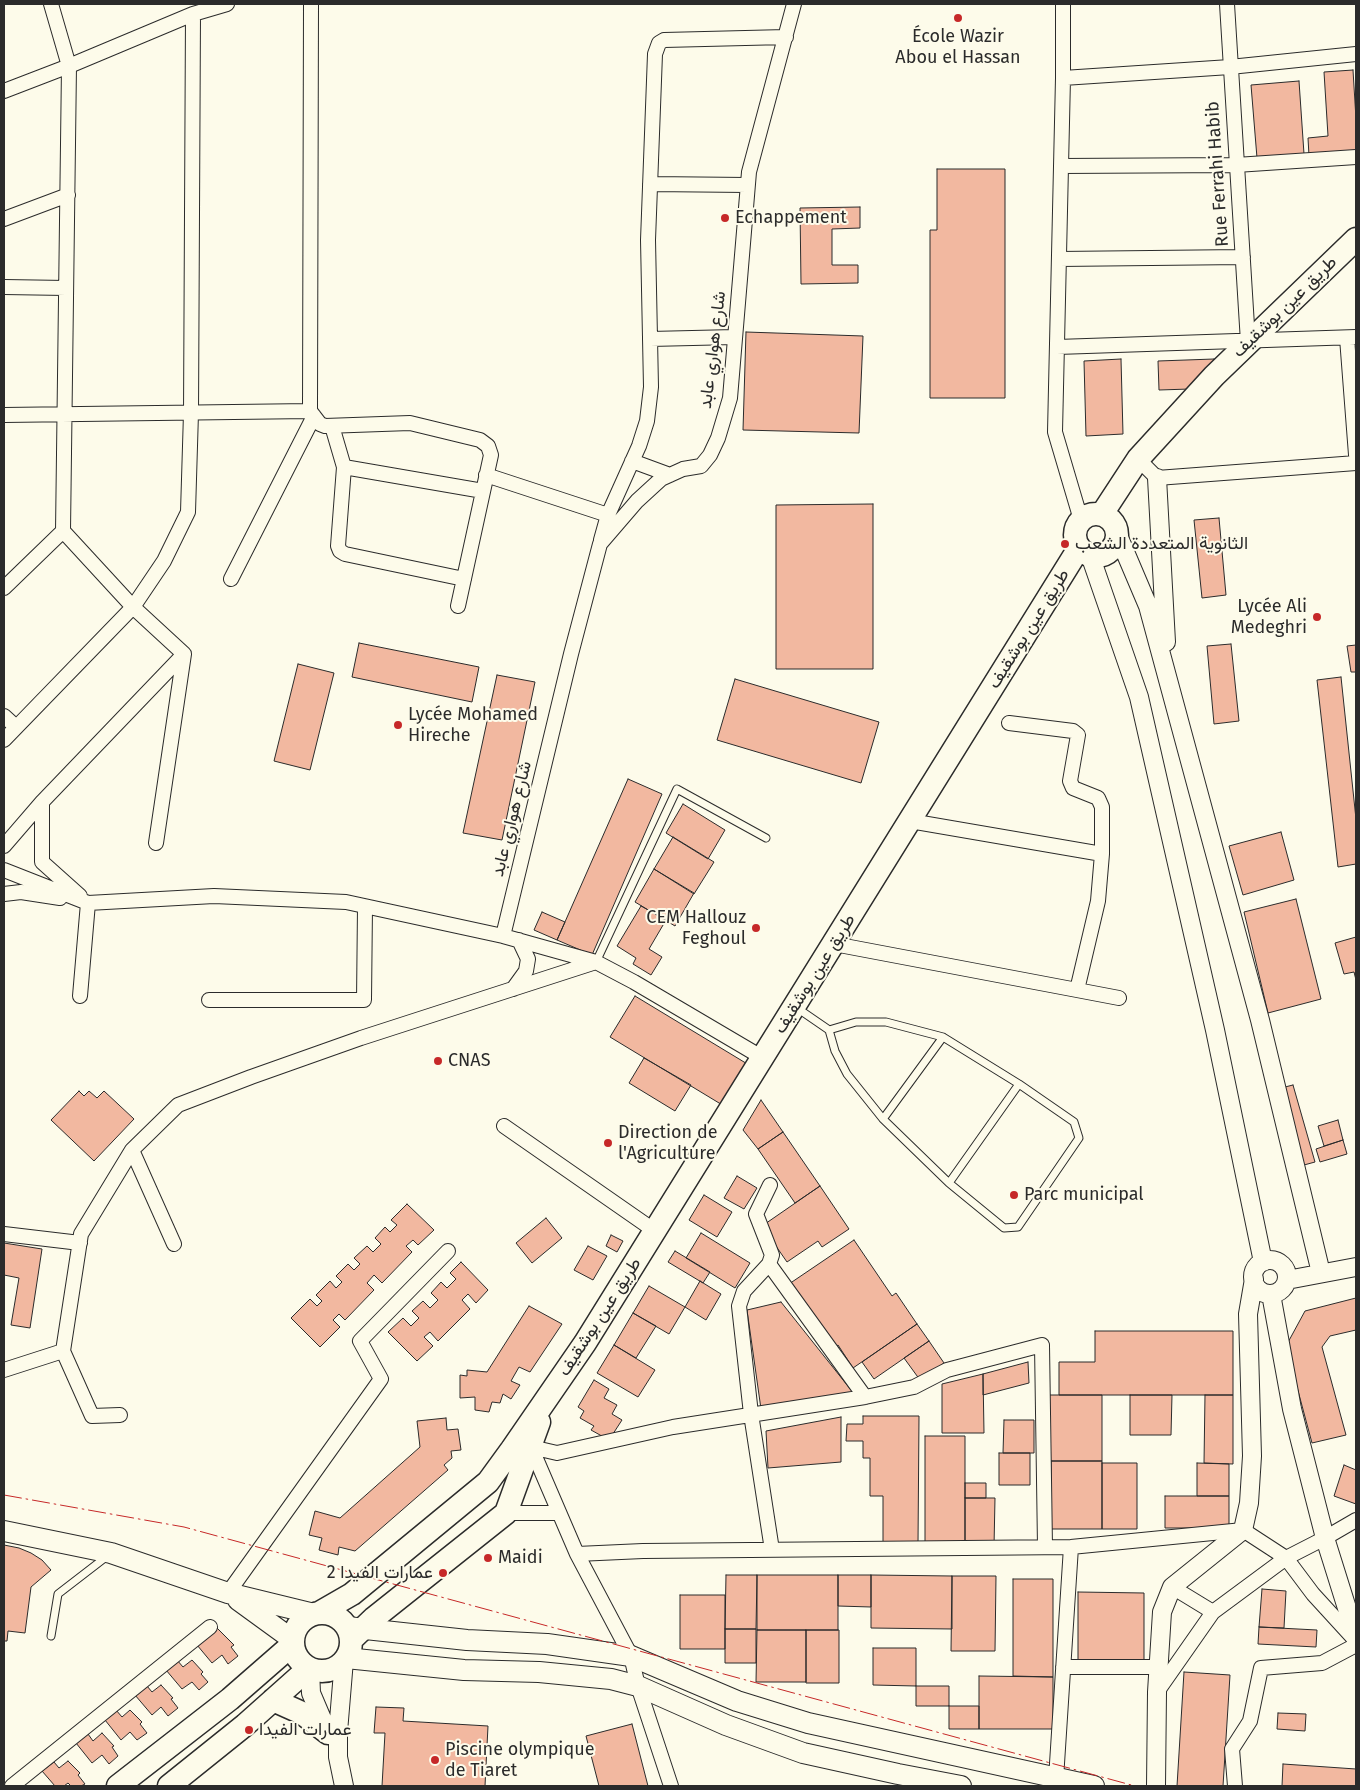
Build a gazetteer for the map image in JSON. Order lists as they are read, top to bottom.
{
  "streets": {
    "main road": ["طريق عين بوشقيف"],
    "street": ["Rue Ferrahi Habib", "شارع هواري عابد"]
  },
  "crossings": [
    ["Rue Ferrahi Habib", "طريق عين بوشقيف"]
  ],
  "places": [
    "École Wazir Abou el Hassan",
    "Echappement",
    "الثانوية المتعددة الشعب",
    "Lycée Ali Medeghri",
    "Lycée Mohamed Hireche",
    "CEM Hallouz Feghoul",
    "CNAS",
    "Direction de l'Agriculture",
    "Parc municipal",
    "Maidi",
    "عمارات الفيدا 2",
    "عمارات الفيدا",
    "Piscine olympique de Tiaret"
  ]
}
